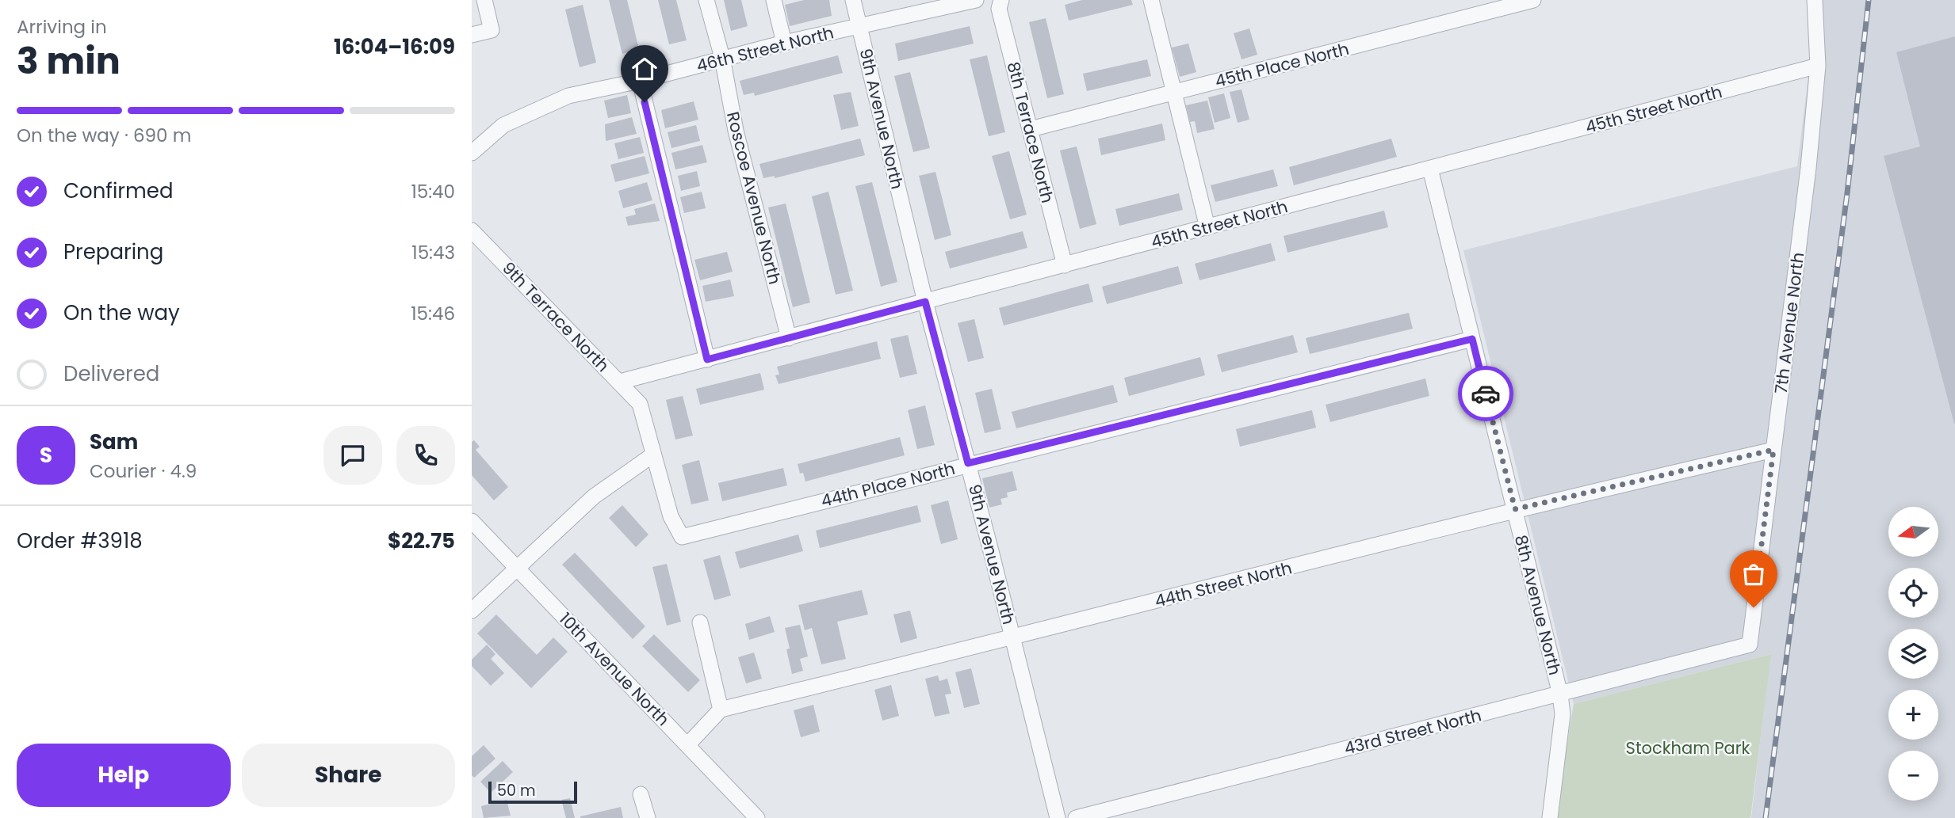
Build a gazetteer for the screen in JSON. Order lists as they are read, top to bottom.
{
  "streets": {
    "street": [
      "46th Street North",
      "45th Place North",
      "45th Street North",
      "9th Avenue North",
      "8th Terrace North",
      "Roscoe Avenue North",
      "9th Terrace North",
      "7th Avenue North",
      "44th Place North",
      "44th Street North",
      "8th Avenue North",
      "10th Avenue North",
      "43rd Street North"
    ]
  },
  "crossings": [
    ["46th Street North", "9th Avenue North"],
    ["46th Street North", "Roscoe Avenue North"],
    ["45th Place North", "8th Terrace North"],
    ["45th Street North", "9th Avenue North"],
    ["45th Street North", "8th Terrace North"],
    ["45th Street North", "Roscoe Avenue North"],
    ["45th Street North", "9th Terrace North"],
    ["45th Street North", "7th Avenue North"],
    ["45th Street North", "8th Avenue North"],
    ["9th Avenue North", "44th Place North"],
    ["9th Avenue North", "44th Street North"],
    ["9th Terrace North", "44th Place North"],
    ["7th Avenue North", "44th Street North"],
    ["7th Avenue North", "43rd Street North"],
    ["44th Place North", "8th Avenue North"],
    ["44th Street North", "8th Avenue North"],
    ["8th Avenue North", "43rd Street North"]
  ],
  "parks": ["Stockham Park"],
  "scale_bar": "50 m",
  "north": "left",
  "page": {
    "heading": ["3 min", "Arriving in", "16:04–16:09"],
    "panel": [
      "Sam",
      "Courier · 4.9",
      "Order #3918",
      "$22.75"
    ],
    "bar": "On the way · 690 m",
    "list": [
      ["Confirmed", "15:40"],
      ["Preparing", "15:43"],
      ["On the way", "15:46"],
      "Delivered"
    ],
    "round": "S",
    "map_buttons": ["+", "−"],
    "buttons": ["Help", "Share"],
    "scale": "50 m"
  }
}
